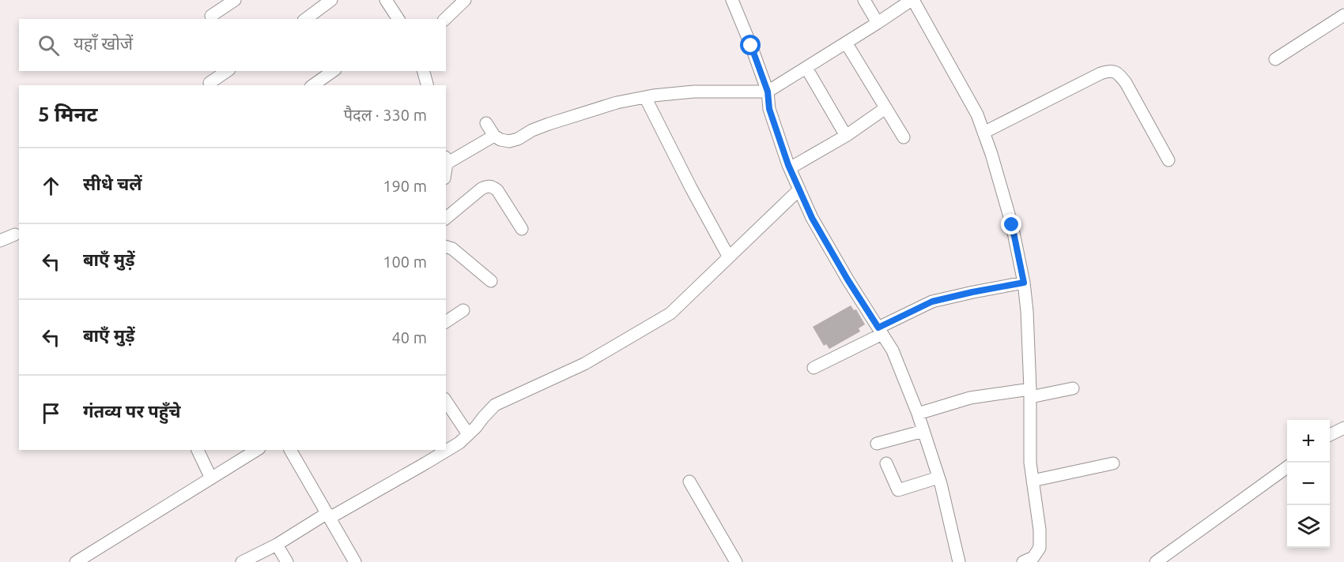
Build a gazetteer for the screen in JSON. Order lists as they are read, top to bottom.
{
  "page": {
    "search": "यहाँ खोजें",
    "heading": ["5 मिनट", "पैदल · 330 m"],
    "list": [
      ["सीधे चलें", "190 m"],
      ["बाएँ मुड़ें", "100 m"],
      ["बाएँ मुड़ें", "40 m"],
      "गंतव्य पर पहुँचे"
    ],
    "map_buttons": ["+", "−"]
  }
}
